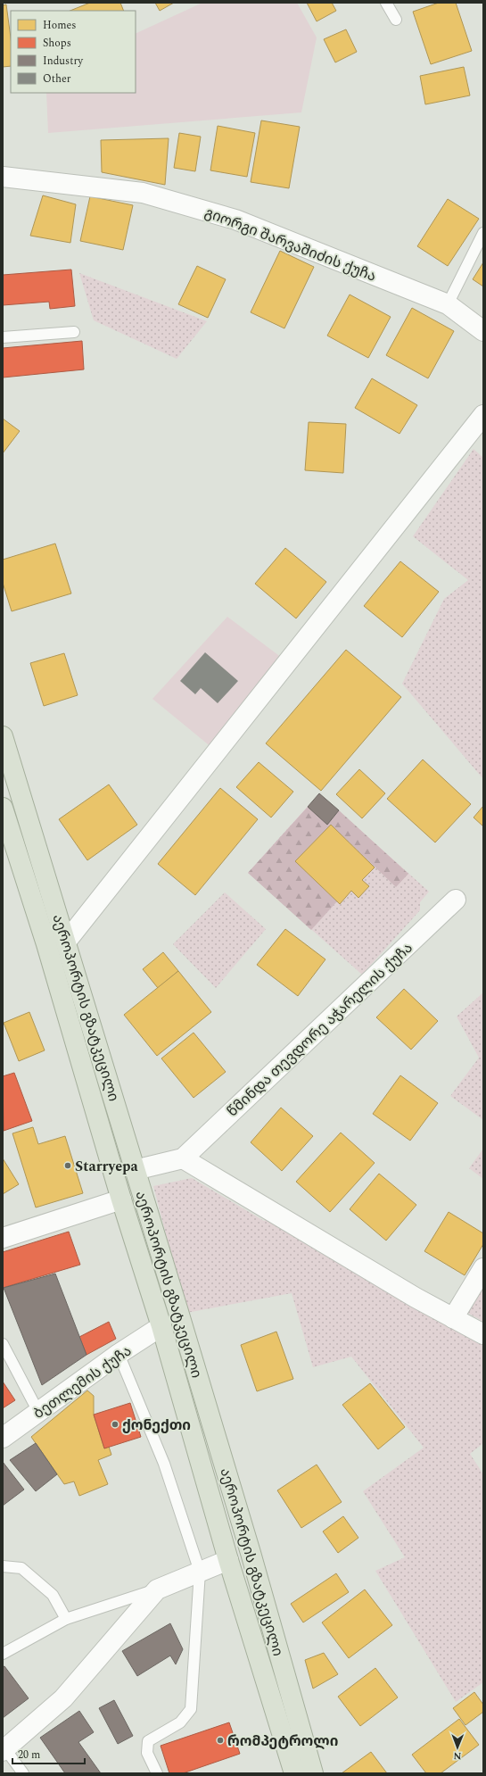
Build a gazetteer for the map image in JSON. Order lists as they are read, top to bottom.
{
  "streets": {
    "highway": ["აეროპორტის გზატკეცილი"],
    "street": ["გიორგი შარვაშიძის ქუჩა", "წმინდა თევდორე აჭარელის ქუჩა", "ბეთლემის ქუჩა"]
  },
  "crossings": [
    ["აეროპორტის გზატკეცილი", "წმინდა თევდორე აჭარელის ქუჩა"],
    ["აეროპორტის გზატკეცილი", "ბეთლემის ქუჩა"]
  ],
  "places": ["Starryepa", "ქონექთი", "რომპეტროლი"],
  "legend": [
    "Homes",
    "Shops",
    "Industry",
    "Other"
  ],
  "scale_bar": "20 m",
  "north": "bottom"
}
